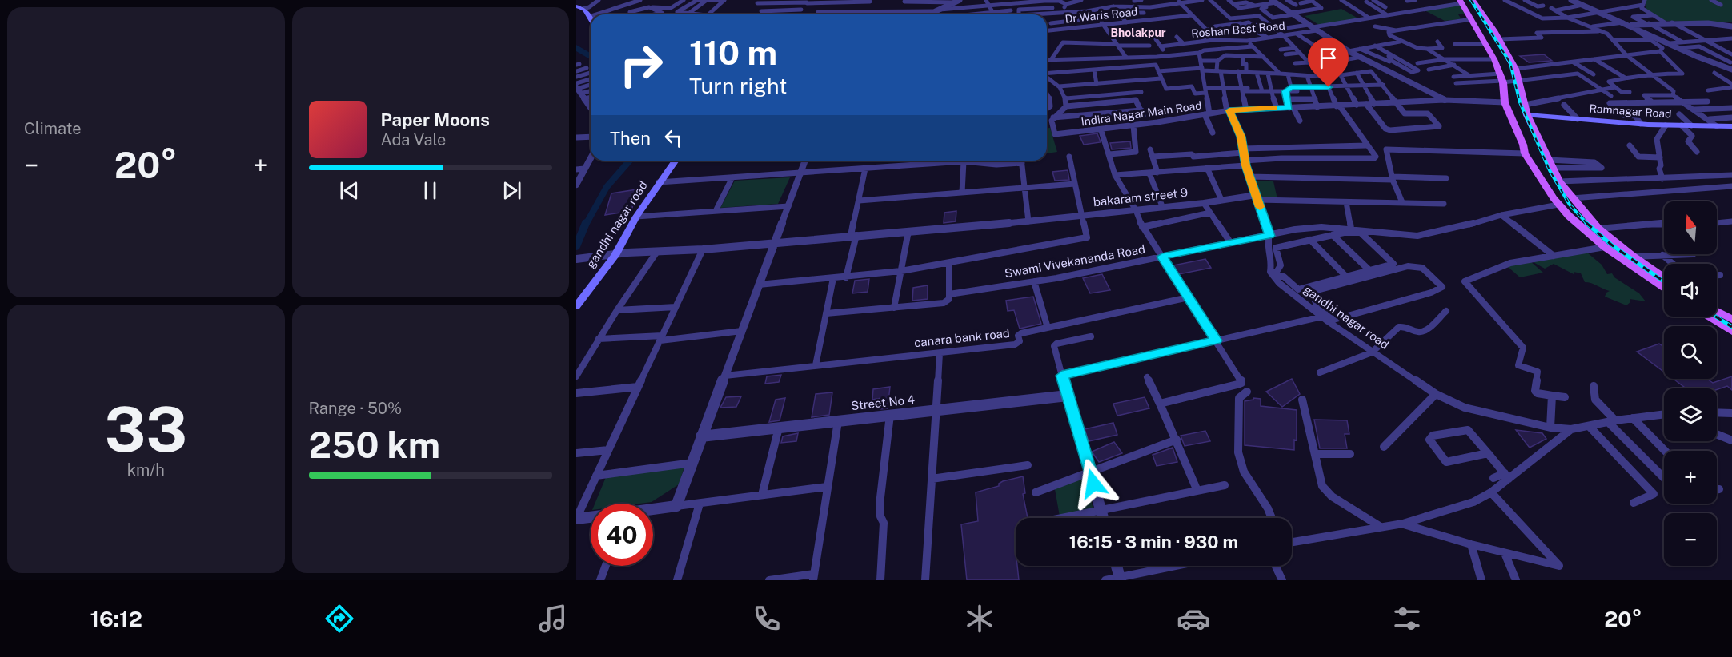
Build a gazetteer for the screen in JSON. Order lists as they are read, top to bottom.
{
  "streets": {
    "main road": ["Ramnagar Road", "gandhi nagar road"],
    "street": [
      "Dr Waris Road",
      "Roshan Best Road",
      "Indira Nagar Main Road",
      "bakaram street 9",
      "Swami Vivekananda Road",
      "canara bank road",
      "Street No 4"
    ]
  },
  "crossings": [
    ["bakaram street 9", "gandhi nagar road"]
  ],
  "districts": ["Bholakpur"],
  "north": "top",
  "page": {
    "tile": [
      "Climate",
      ["33", "km/h"],
      ["Range · 50%", "250 km"]
    ],
    "turn": ["110 m", "Turn right"],
    "song": ["Paper Moons", "Ada Vale"],
    "then": "Then",
    "heat": ["−", "20°", "+"],
    "map_buttons": ["+", "−"],
    "limit": "40",
    "trip": "16:15 · 3 min · 930 m",
    "tabs": ["16:12", "20°"]
  }
}
